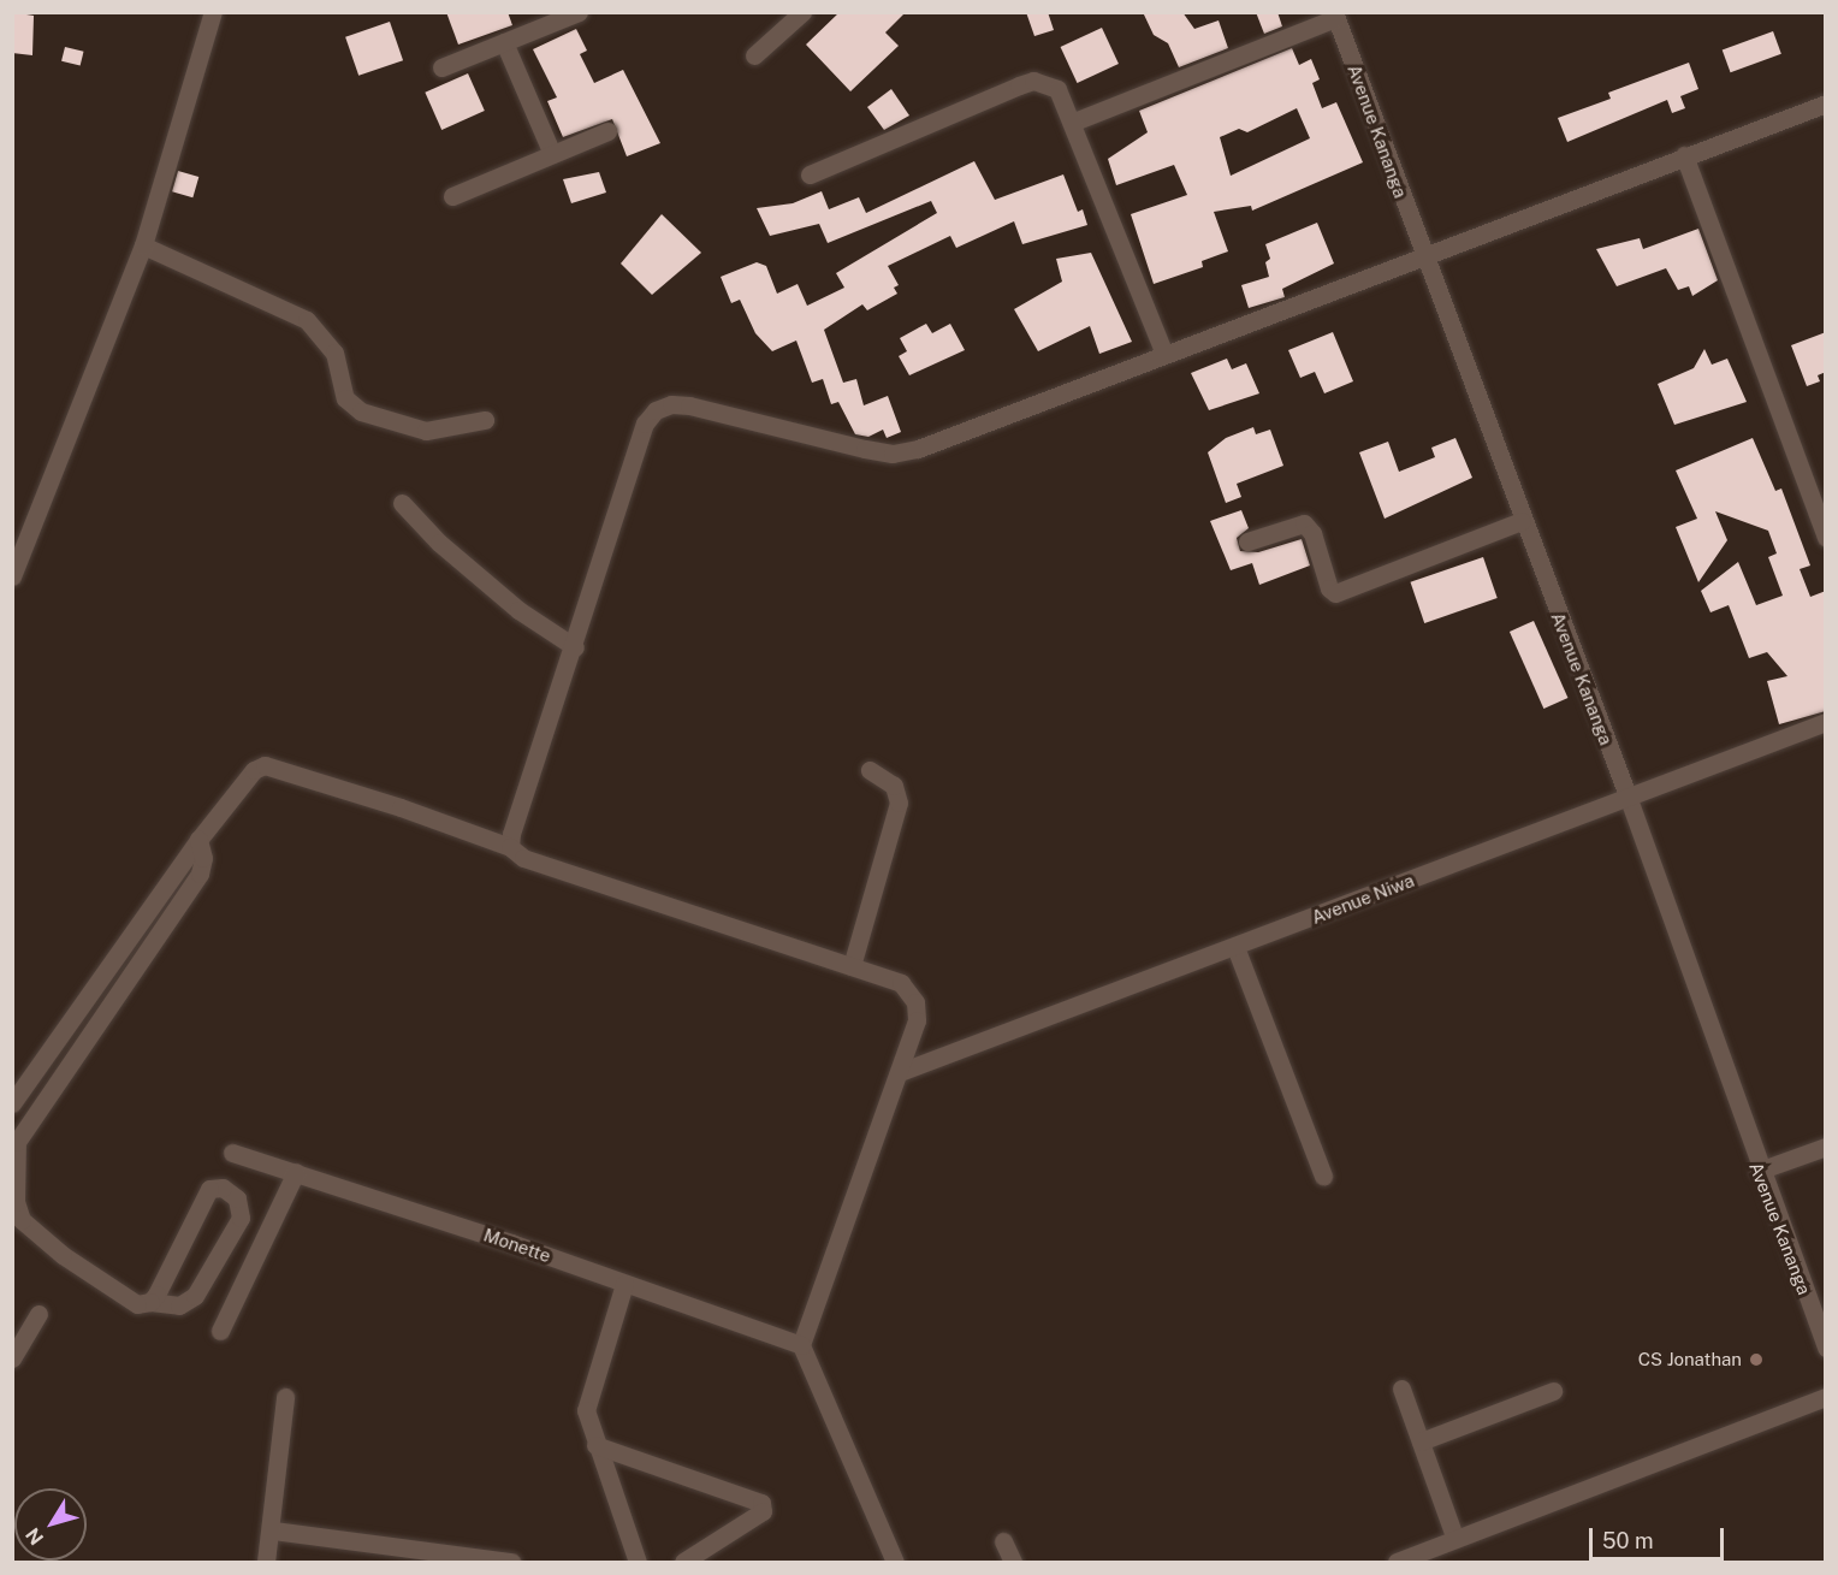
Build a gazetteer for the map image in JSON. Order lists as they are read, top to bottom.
{
  "streets": {
    "street": ["Avenue Kananga", "Avenue Niwa", "Monette"]
  },
  "crossings": [
    ["Avenue Kananga", "Avenue Niwa"]
  ],
  "places": ["CS Jonathan"],
  "scale_bar": "50 m",
  "north": "bottom left"
}
